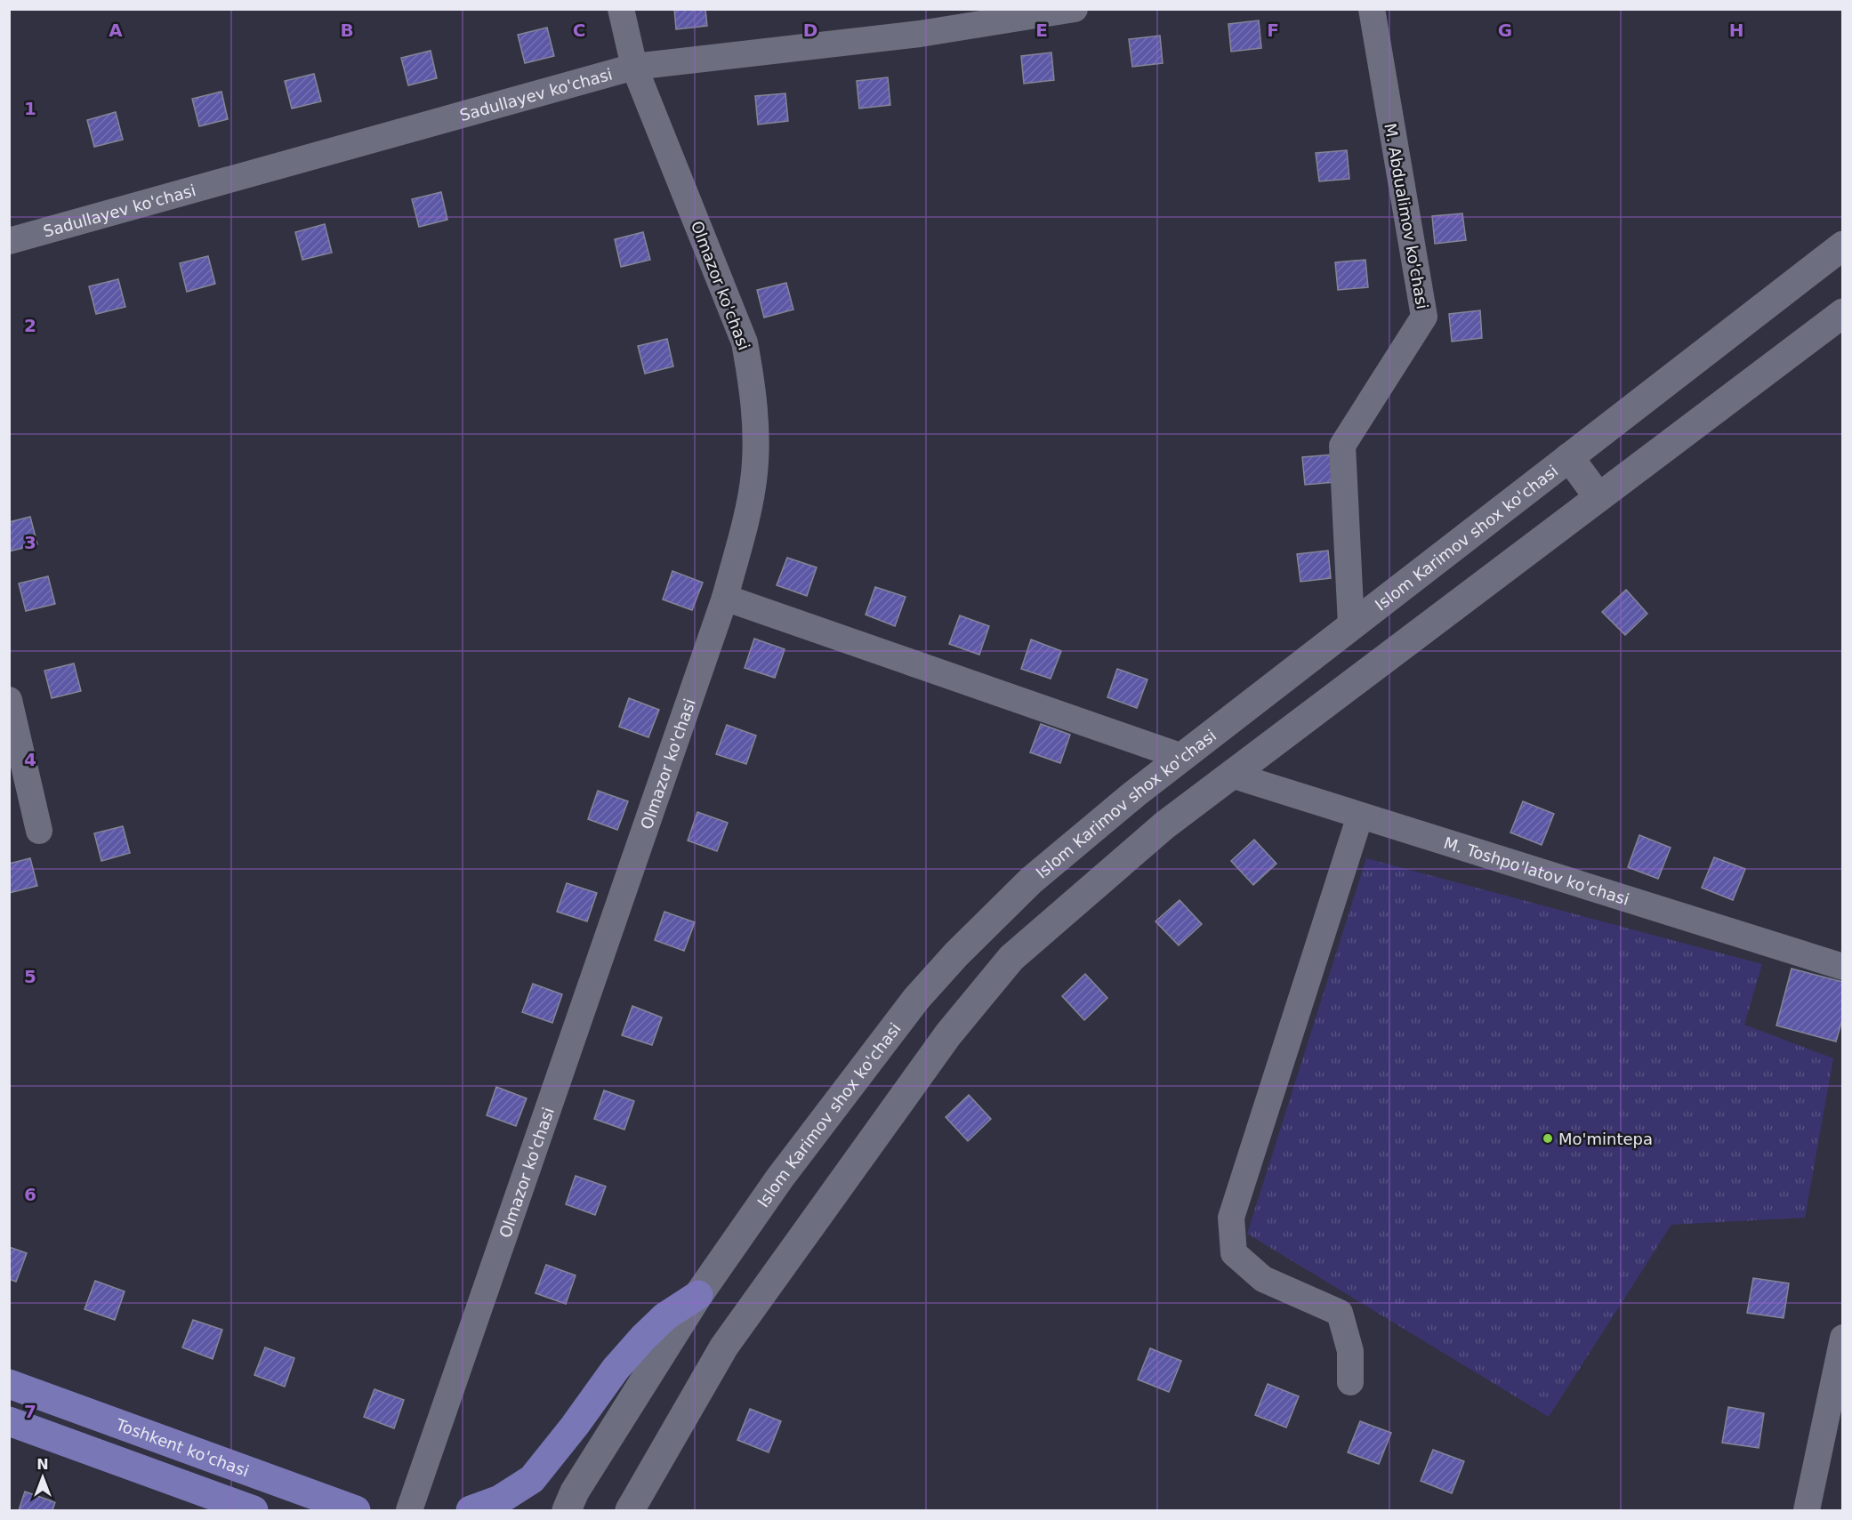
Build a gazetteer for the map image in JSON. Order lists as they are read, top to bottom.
{
  "streets": {
    "main road": ["Islom Karimov shox ko'chasi", "Toshkent ko'chasi"],
    "street": [
      "Sadullayev ko'chasi",
      "M. Abdualimov ko'chasi",
      "Olmazor ko'chasi",
      "M. Toshpo'latov ko'chasi"
    ]
  },
  "crossings": [
    ["Sadullayev ko'chasi", "Olmazor ko'chasi"],
    ["M. Abdualimov ko'chasi", "Islom Karimov shox ko'chasi"]
  ],
  "places": ["Mo'mintepa"],
  "north": "top",
  "grid": {
    "columns": [
      "A",
      "B",
      "C",
      "D",
      "E",
      "F",
      "G",
      "H"
    ],
    "rows": [
      "1",
      "2",
      "3",
      "4",
      "5",
      "6",
      "7"
    ]
  }
}
